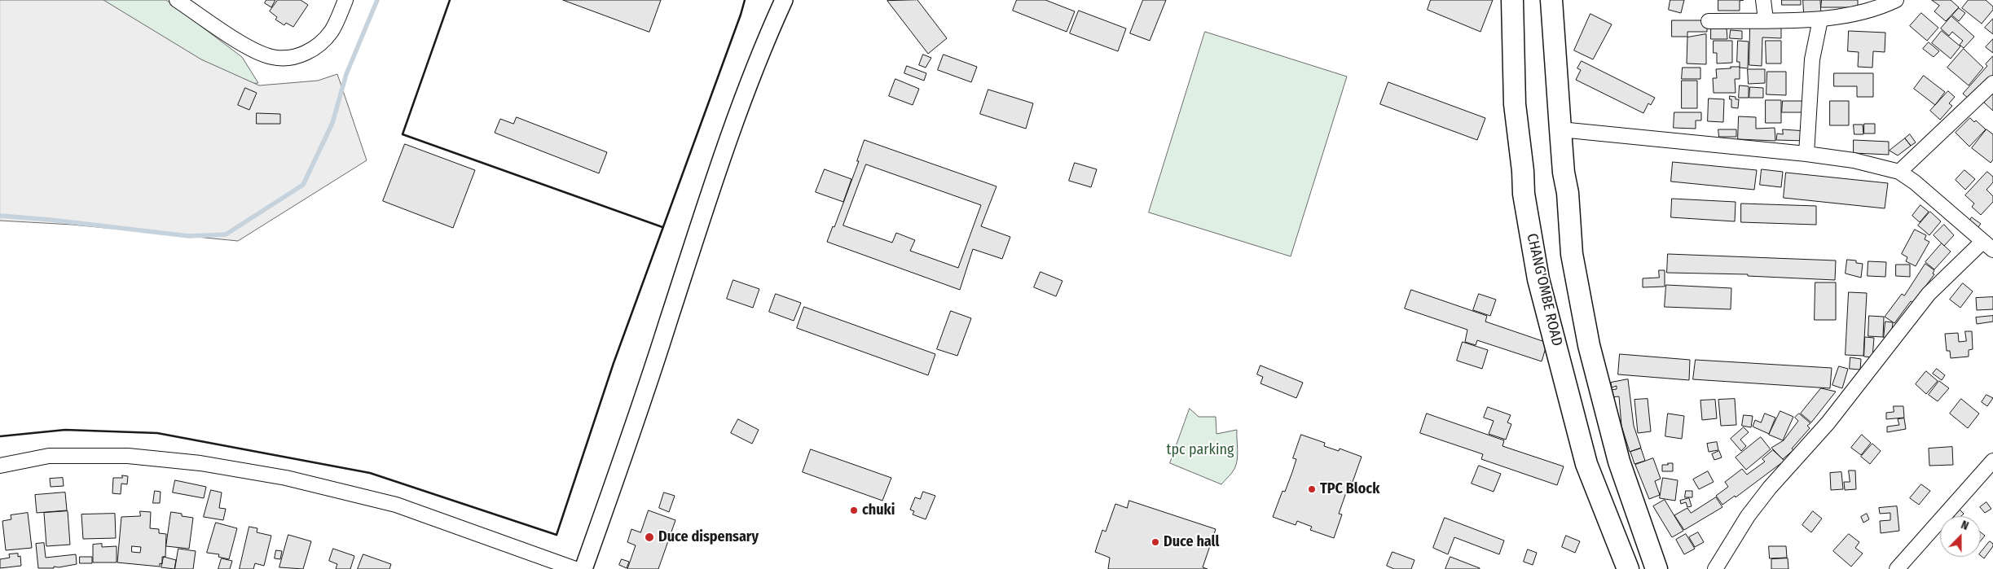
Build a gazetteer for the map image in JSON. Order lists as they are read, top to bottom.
{
  "streets": {
    "main road": ["CHANG'OMBE ROAD"]
  },
  "parks": ["tpc parking"],
  "places": [
    "TPC Block",
    "chuki",
    "Duce dispensary",
    "Duce hall"
  ],
  "north": "top"
}
